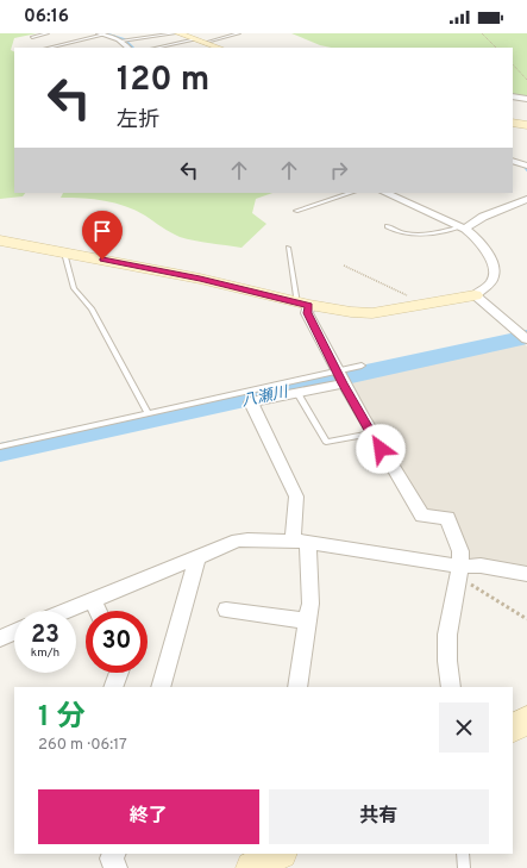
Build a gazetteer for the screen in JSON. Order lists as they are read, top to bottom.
{
  "water": ["八瀬川"],
  "page": {
    "status": "06:16",
    "turn": ["120 m", "左折"],
    "speed": "23 km/h",
    "limit": "30",
    "heading": ["1 分", "260 m · 06:17"],
    "buttons": ["終了", "共有"]
  }
}
